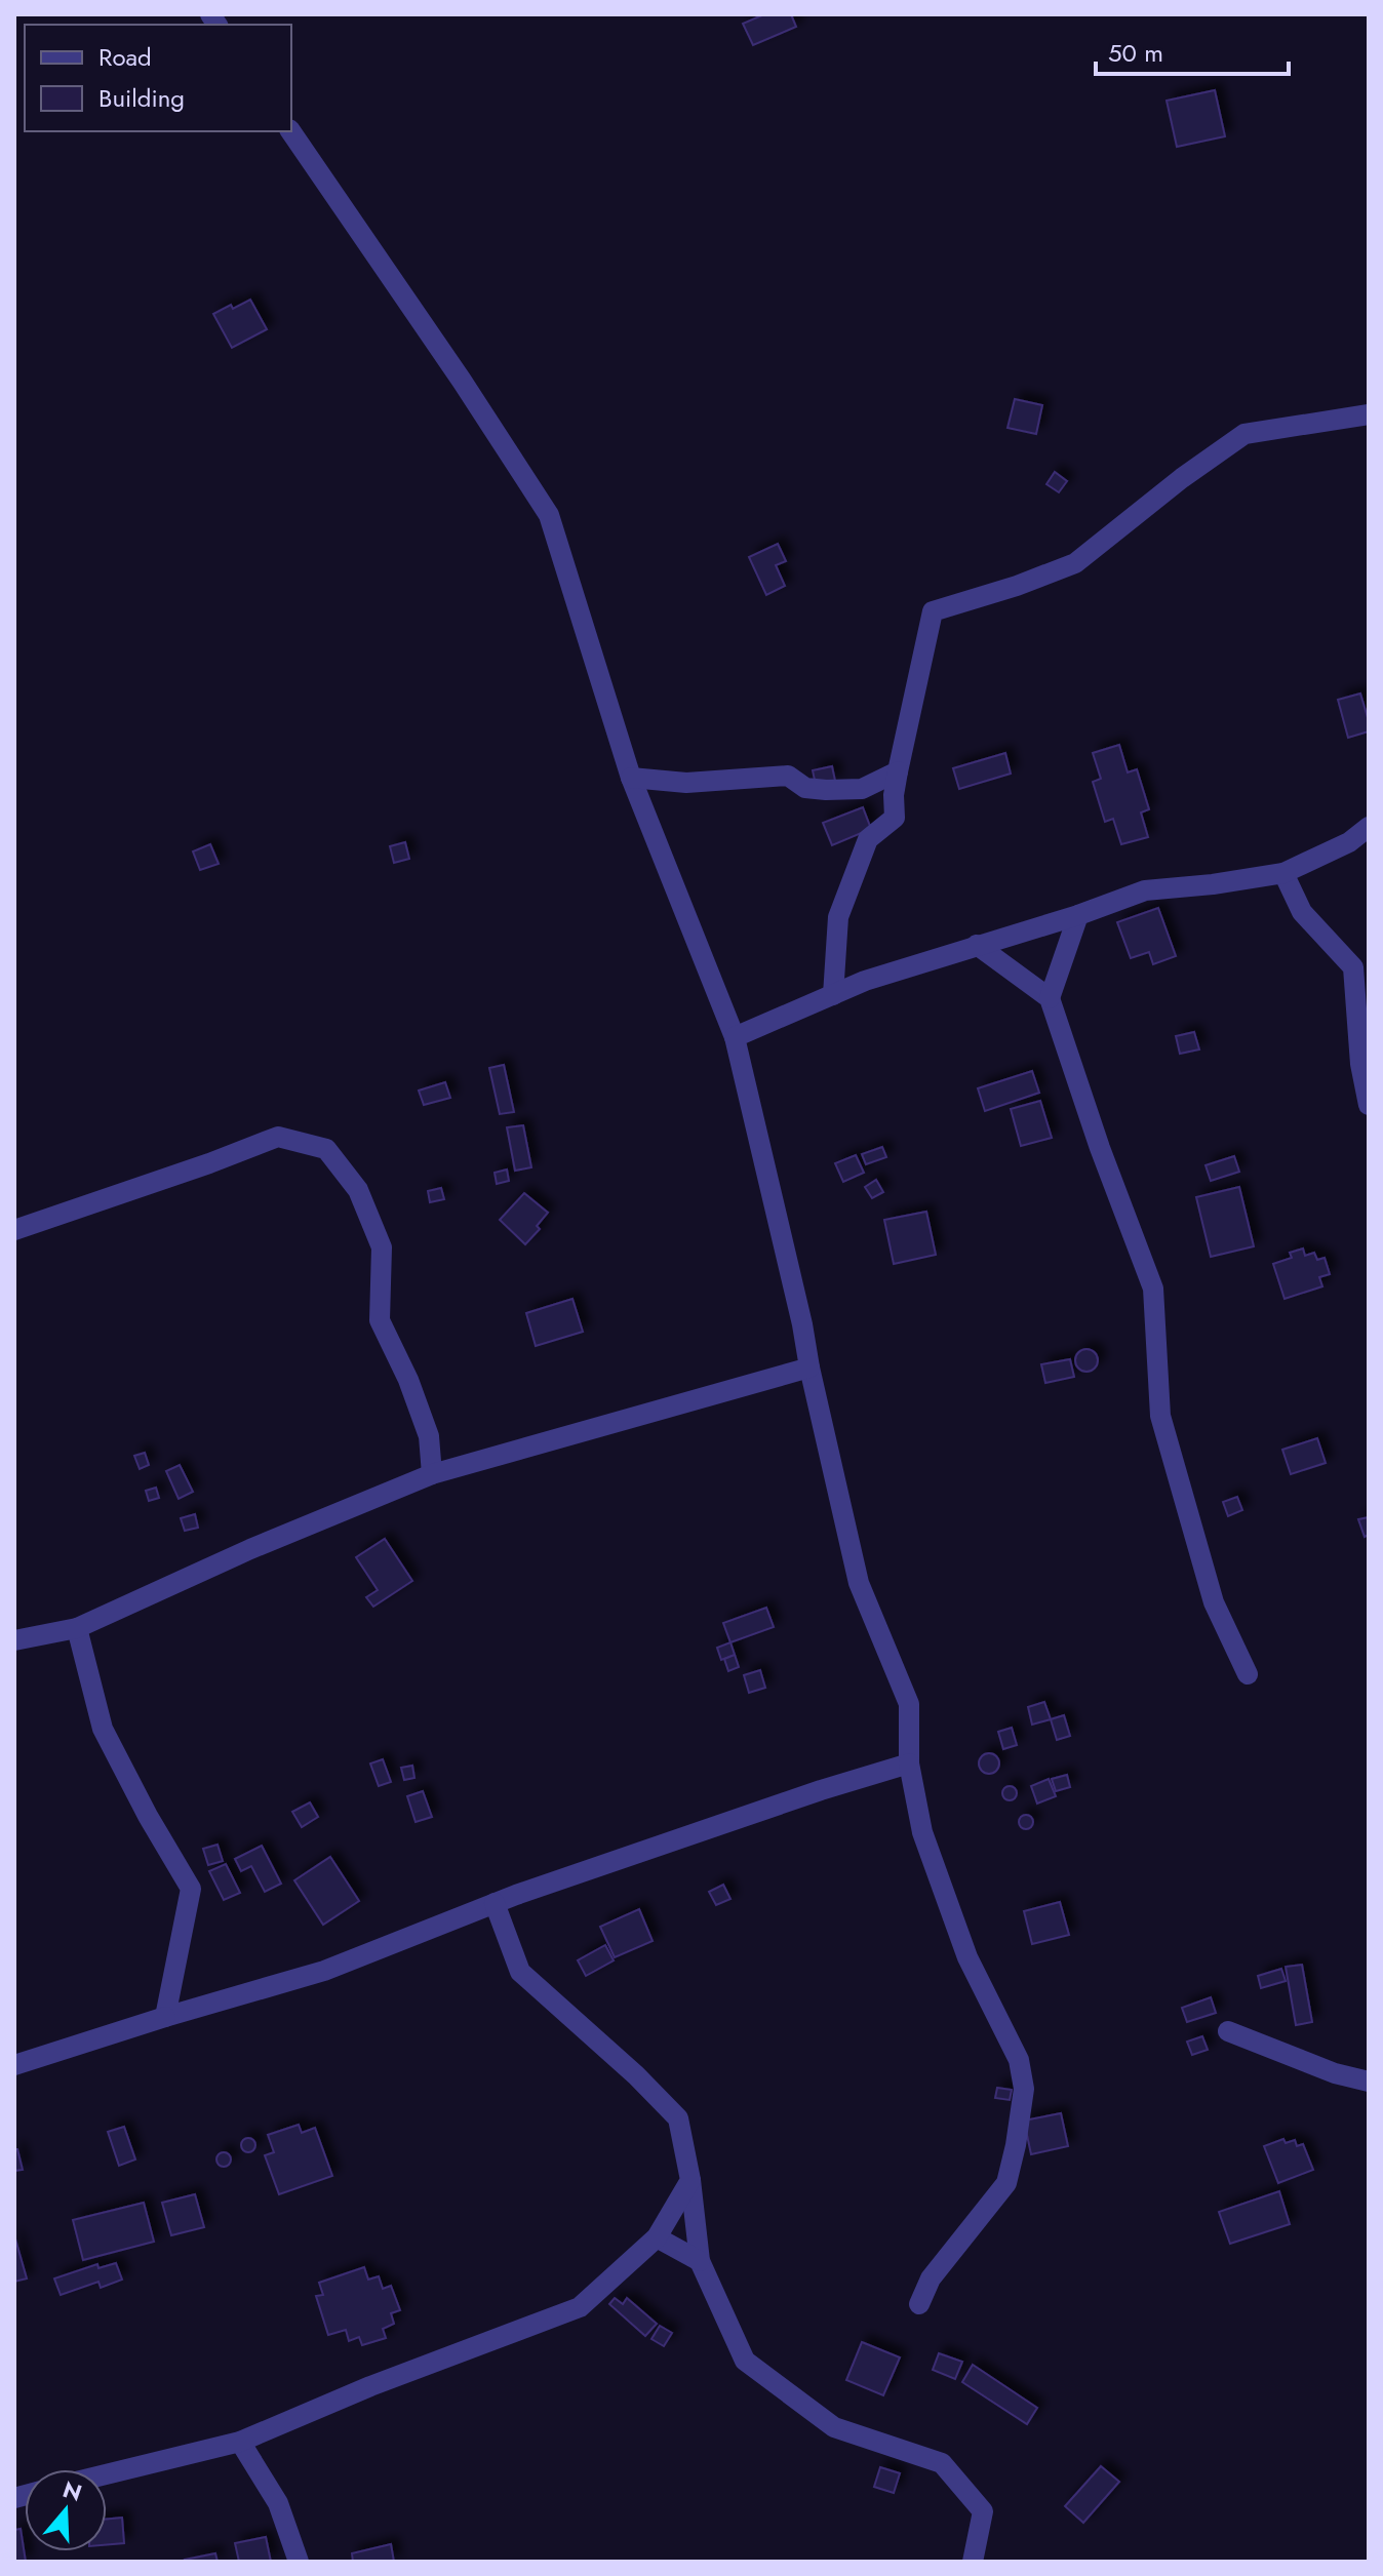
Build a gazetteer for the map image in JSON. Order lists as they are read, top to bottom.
{
  "legend": ["Road", "Building"],
  "scale_bar": "50 m",
  "north": "top"
}
